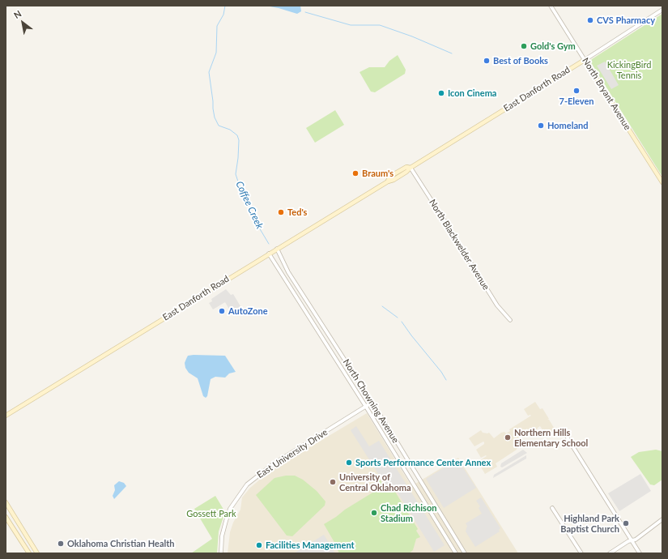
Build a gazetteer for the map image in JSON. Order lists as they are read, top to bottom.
{
  "streets": {
    "main road": ["East Danforth Road", "North Bryant Avenue"],
    "street": ["North Blackwelder Avenue", "North Chowning Avenue", "East University Drive"]
  },
  "crossings": [
    ["East Danforth Road", "North Bryant Avenue"],
    ["East Danforth Road", "North Blackwelder Avenue"],
    ["East Danforth Road", "North Chowning Avenue"],
    ["North Chowning Avenue", "East University Drive"]
  ],
  "water": ["Coffee Creek"],
  "parks": ["KickingBird Tennis", "Gossett Park"],
  "places": [
    "CVS Pharmacy",
    "Gold's Gym",
    "Best of Books",
    "7-Eleven",
    "Icon Cinema",
    "Homeland",
    "Braum's",
    "Ted's",
    "AutoZone",
    "Northern Hills Elementary School",
    "Sports Performance Center Annex",
    "University of Central Oklahoma",
    "Chad Richison Stadium",
    "Highland Park Baptist Church",
    "Oklahoma Christian Health",
    "Facilities Management"
  ],
  "north": "top left"
}
